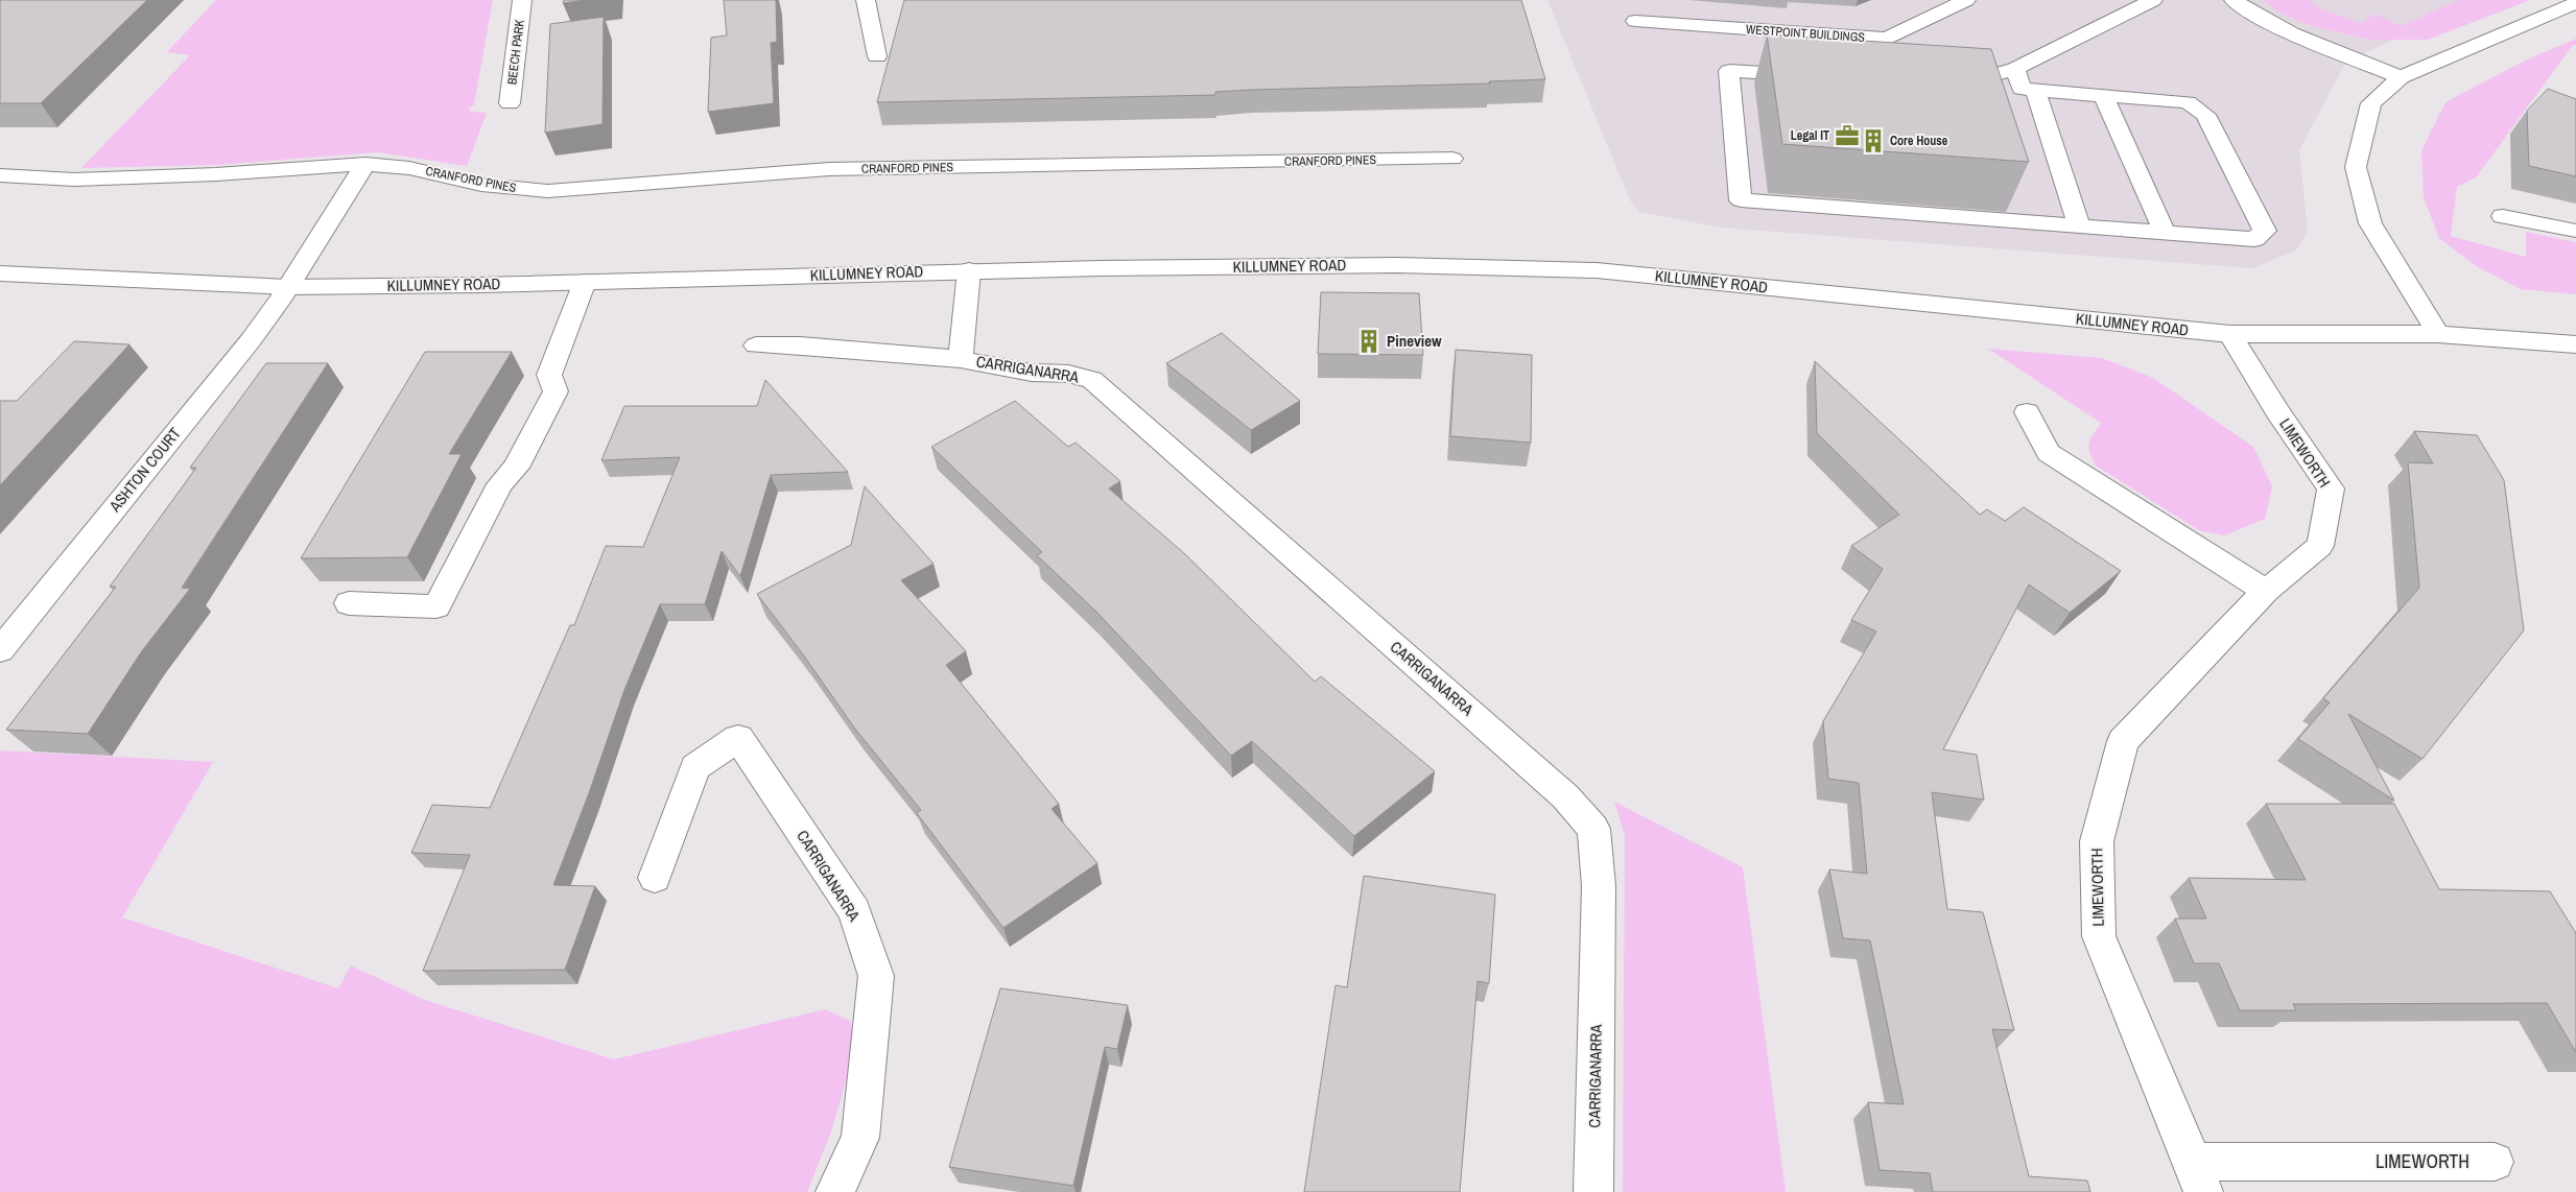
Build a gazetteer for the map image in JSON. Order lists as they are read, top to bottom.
{
  "streets": {
    "street": [
      "WESTPOINT BUILDINGS",
      "BEECH PARK",
      "CRANFORD PINES",
      "KILLUMNEY ROAD",
      "CARRIGANARRA",
      "LIMEWORTH",
      "ASHTON COURT"
    ]
  },
  "crossings": [
    ["KILLUMNEY ROAD", "CARRIGANARRA"],
    ["KILLUMNEY ROAD", "LIMEWORTH"],
    ["KILLUMNEY ROAD", "ASHTON COURT"]
  ],
  "places": {
    "office": ["Legal IT"],
    "building": ["Core House", "Pineview"]
  }
}
